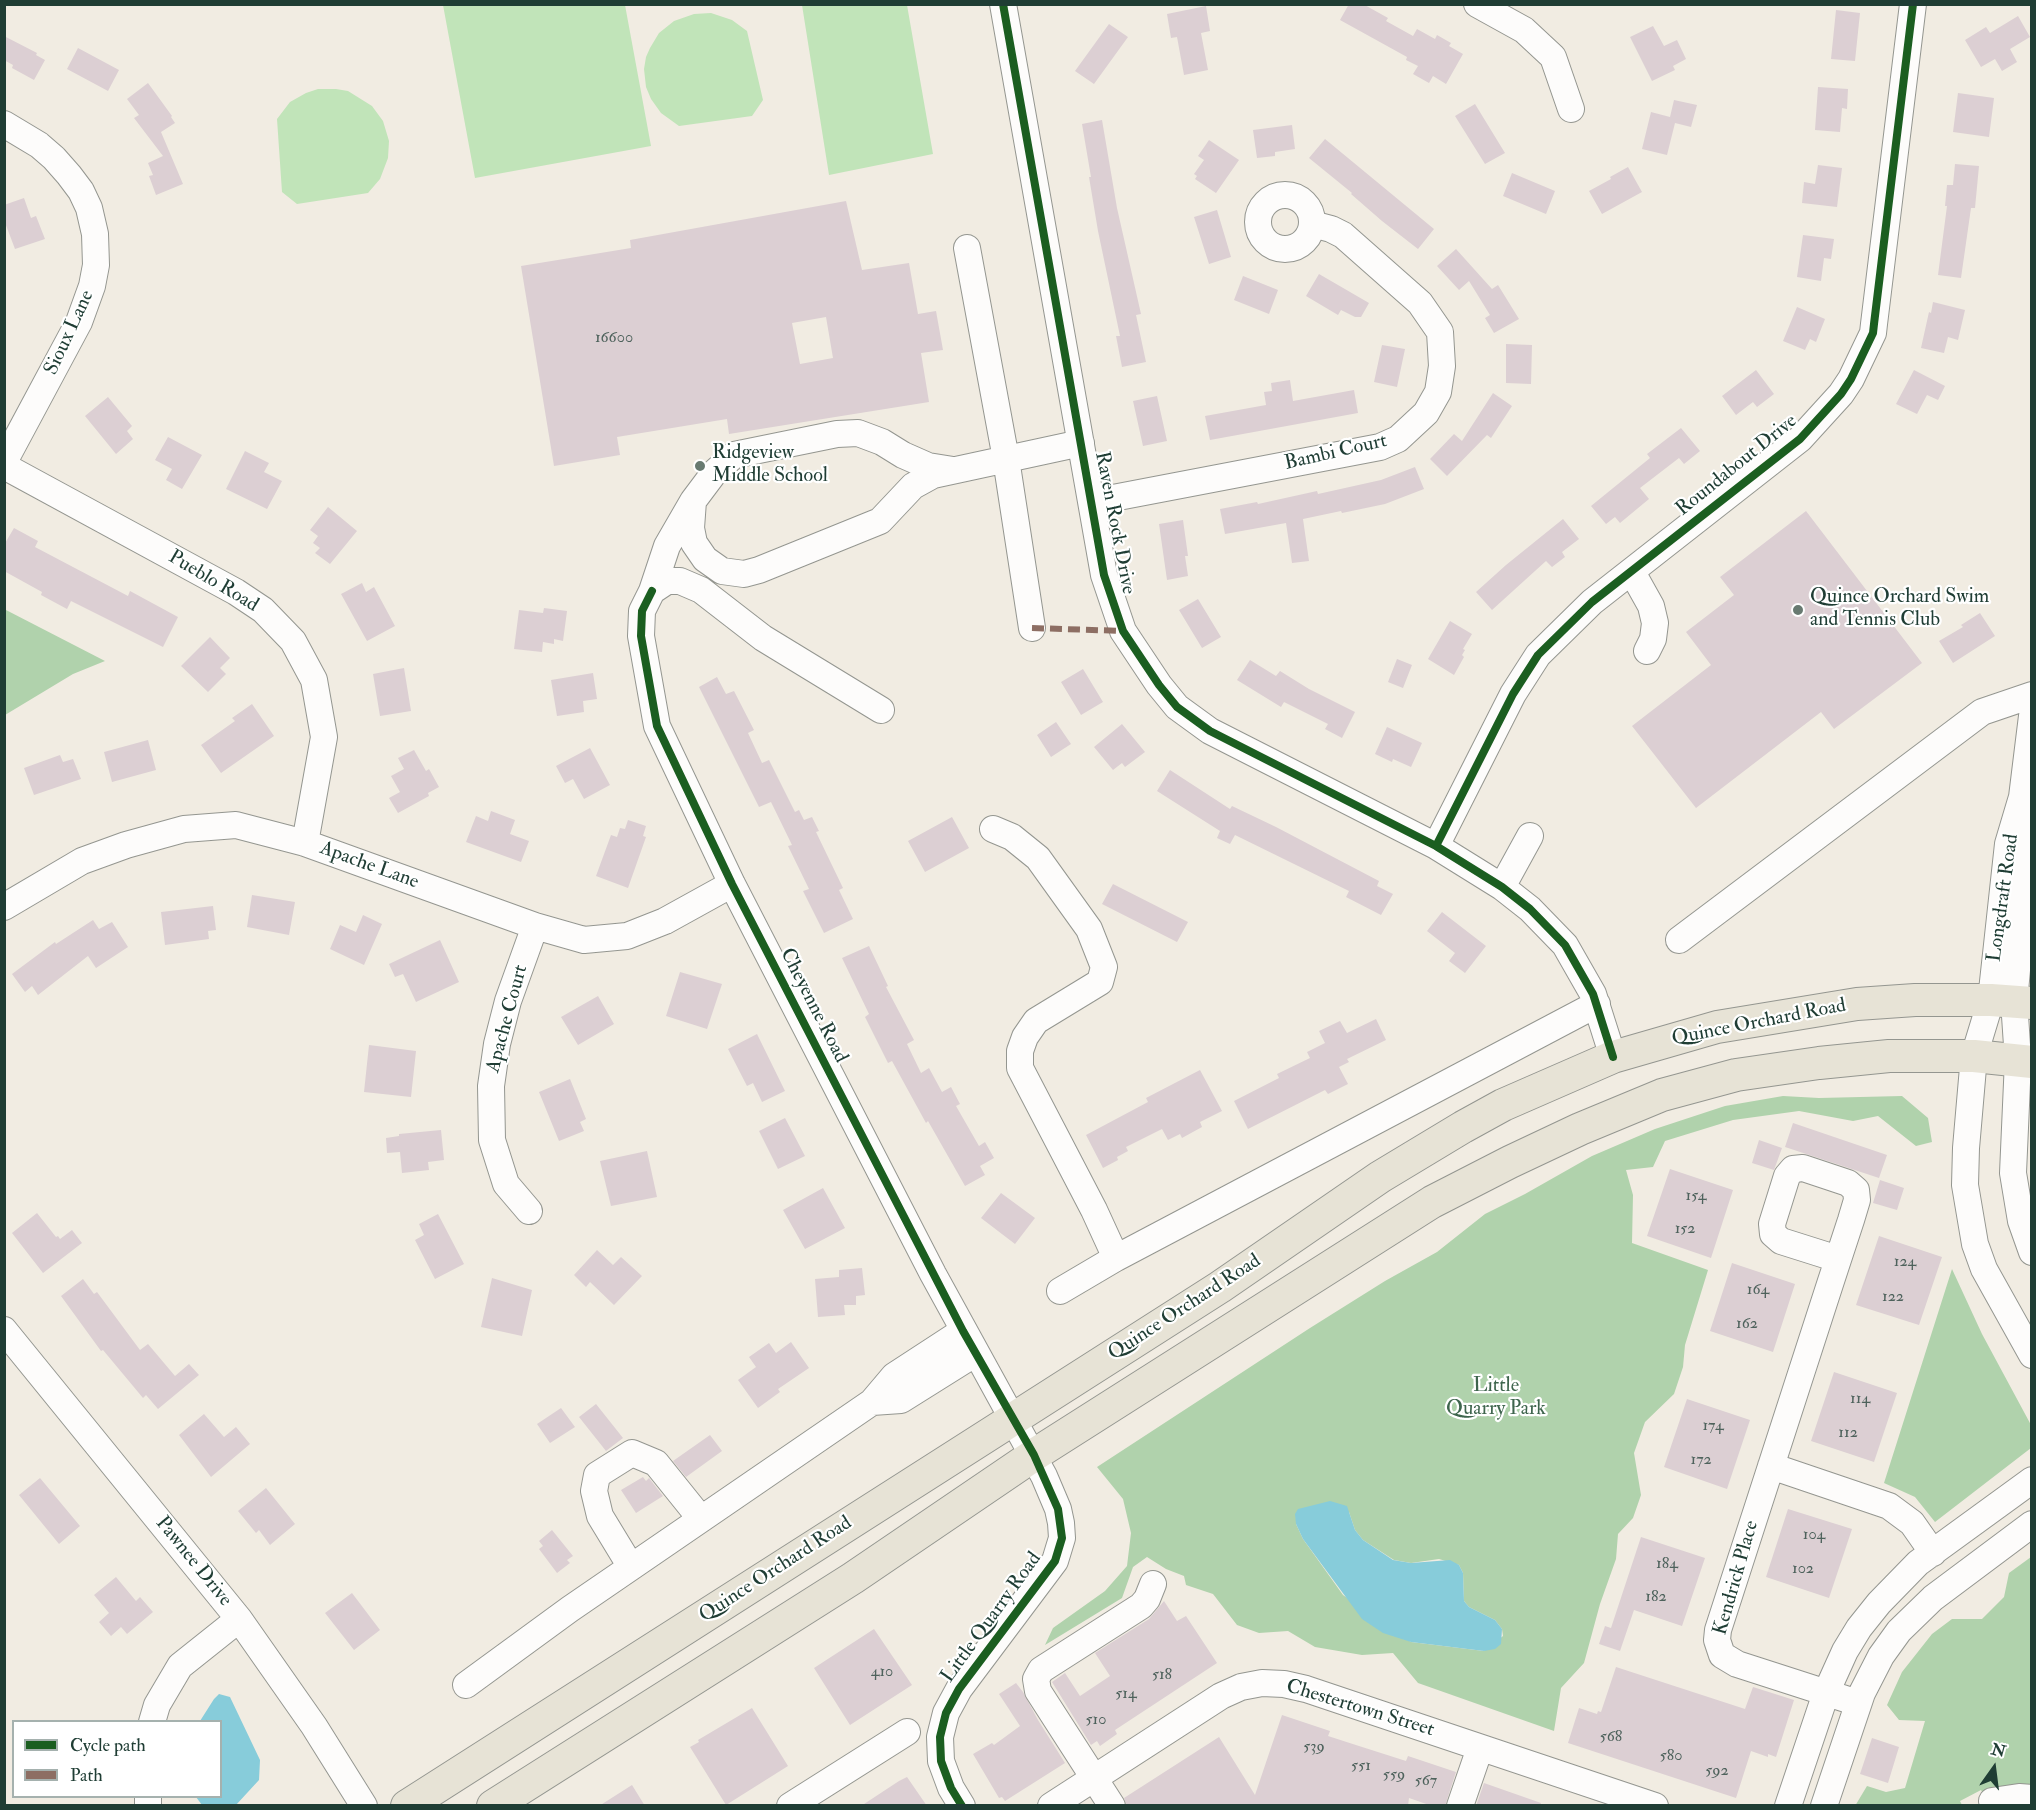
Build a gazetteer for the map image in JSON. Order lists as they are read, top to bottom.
{
  "streets": {
    "main road": ["Quince Orchard Road"],
    "street": [
      "Sioux Lane",
      "Bambi Court",
      "Roundabout Drive",
      "Raven Rock Drive",
      "Pueblo Road",
      "Apache Lane",
      "Longdraft Road",
      "Cheyenne Road",
      "Apache Court",
      "Pawnee Drive",
      "Kendrick Place",
      "Little Quarry Road",
      "Chestertown Street"
    ]
  },
  "crossings": [
    ["Sioux Lane", "Pueblo Road"],
    ["Bambi Court", "Raven Rock Drive"],
    ["Roundabout Drive", "Raven Rock Drive"],
    ["Raven Rock Drive", "Quince Orchard Road"],
    ["Pueblo Road", "Apache Lane"],
    ["Apache Lane", "Cheyenne Road"],
    ["Apache Lane", "Apache Court"],
    ["Longdraft Road", "Quince Orchard Road"],
    ["Cheyenne Road", "Quince Orchard Road"],
    ["Cheyenne Road", "Little Quarry Road"],
    ["Quince Orchard Road", "Little Quarry Road"]
  ],
  "parks": ["Little Quarry Park"],
  "places": ["Ridgeview Middle School", "Quince Orchard Swim and Tennis Club"],
  "house_numbers": [
    "16600",
    "154",
    "152",
    "124",
    "164",
    "122",
    "162",
    "114",
    "174",
    "112",
    "172",
    "104",
    "184",
    "102",
    "182",
    "410",
    "518",
    "514",
    "510",
    "568",
    "539",
    "580",
    "551",
    "592",
    "559",
    "567"
  ],
  "legend": ["Cycle path", "Path"],
  "north": "top"
}
